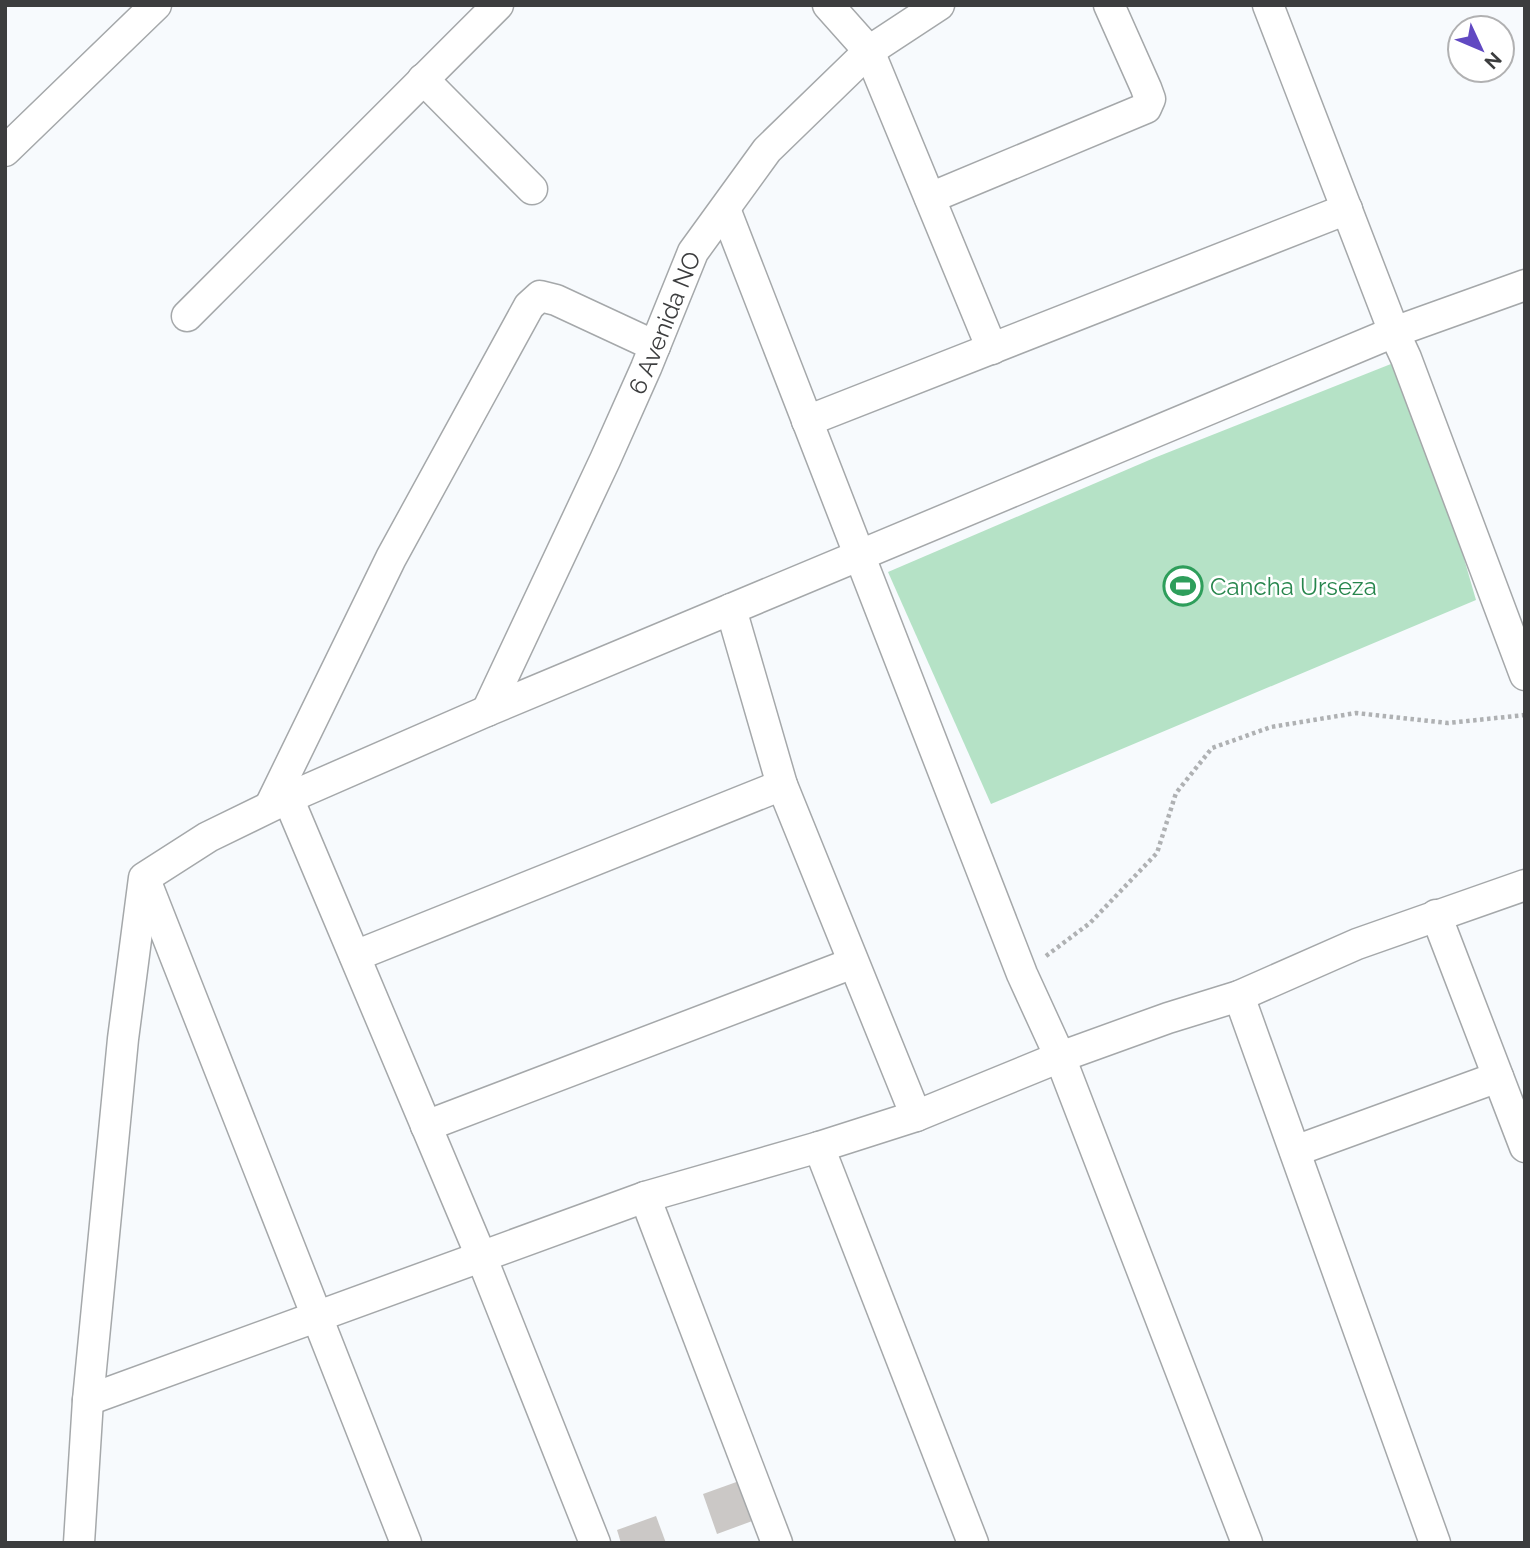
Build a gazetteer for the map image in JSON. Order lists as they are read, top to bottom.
{
  "streets": {
    "street": ["6 Avenida NO"]
  },
  "places": {
    "sports": ["Cancha Urseza"]
  },
  "north": "bottom right"
}
